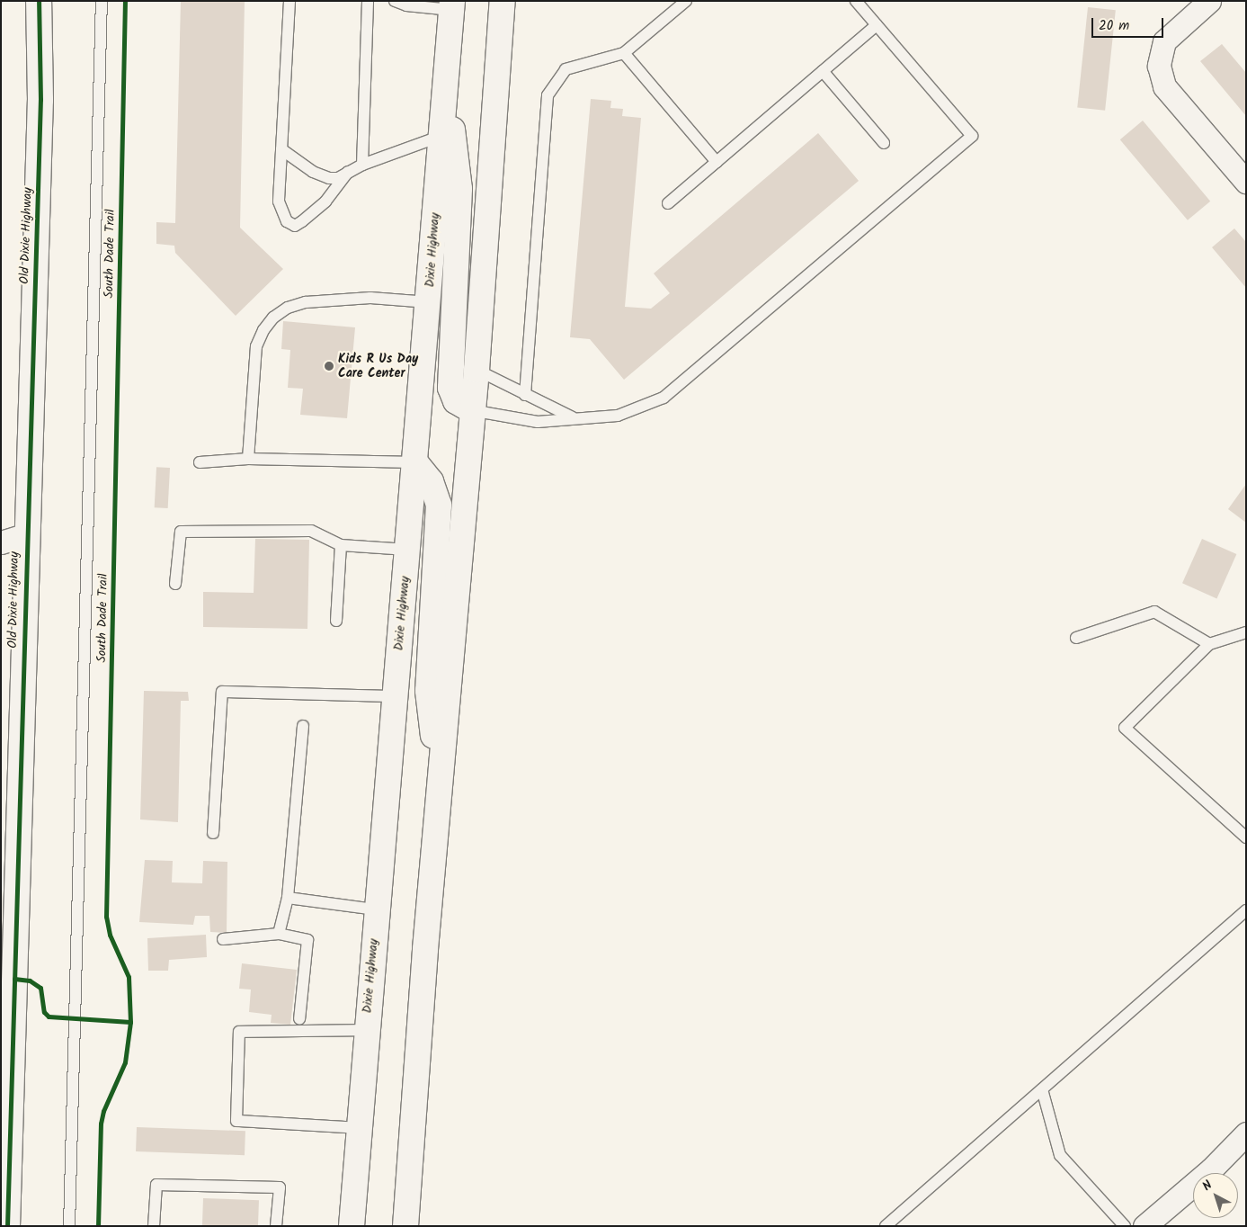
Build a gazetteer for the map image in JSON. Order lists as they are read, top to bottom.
{
  "streets": {
    "main road": ["Old Dixie Highway", "Dixie Highway"],
    "cycle path": ["South Dade Trail"]
  },
  "places": ["Kids R Us Day Care Center"],
  "scale_bar": "20 m",
  "north": "top left"
}
